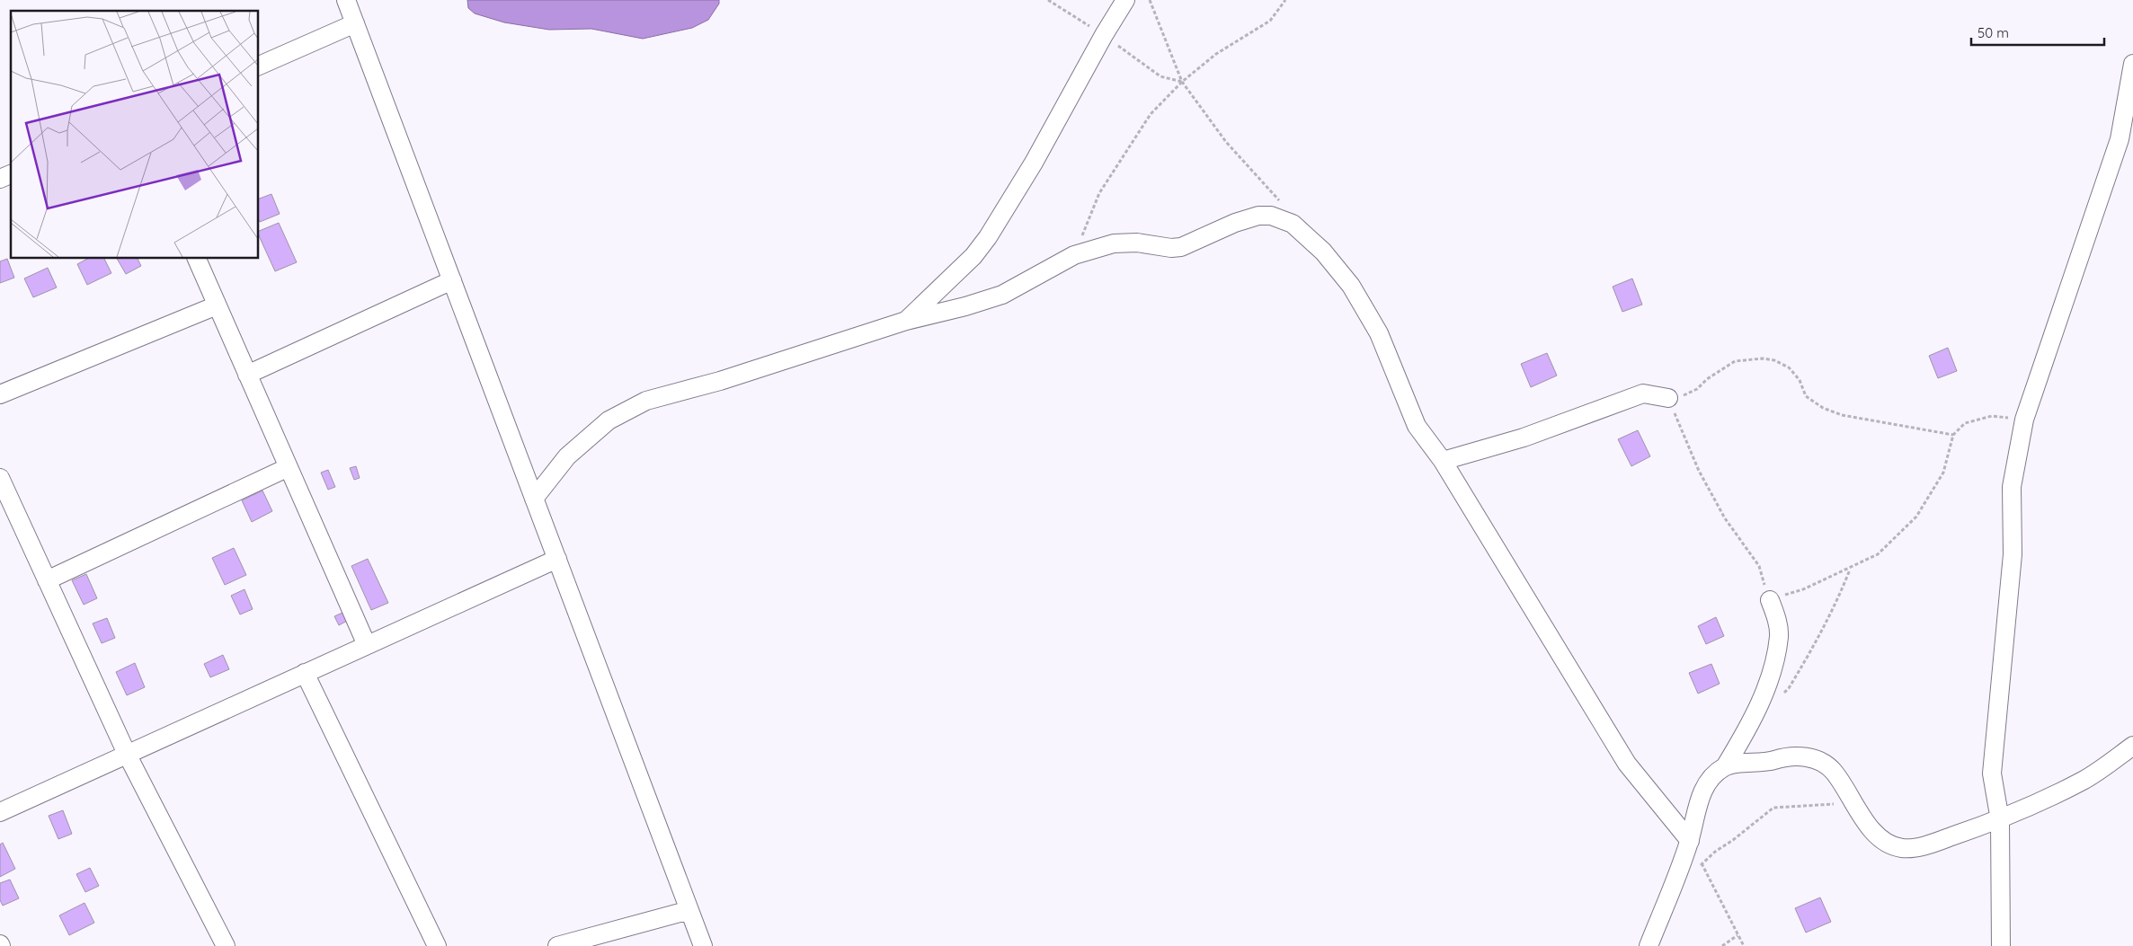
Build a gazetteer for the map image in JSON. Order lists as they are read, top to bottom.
{
  "scale_bar": "50 m"
}
